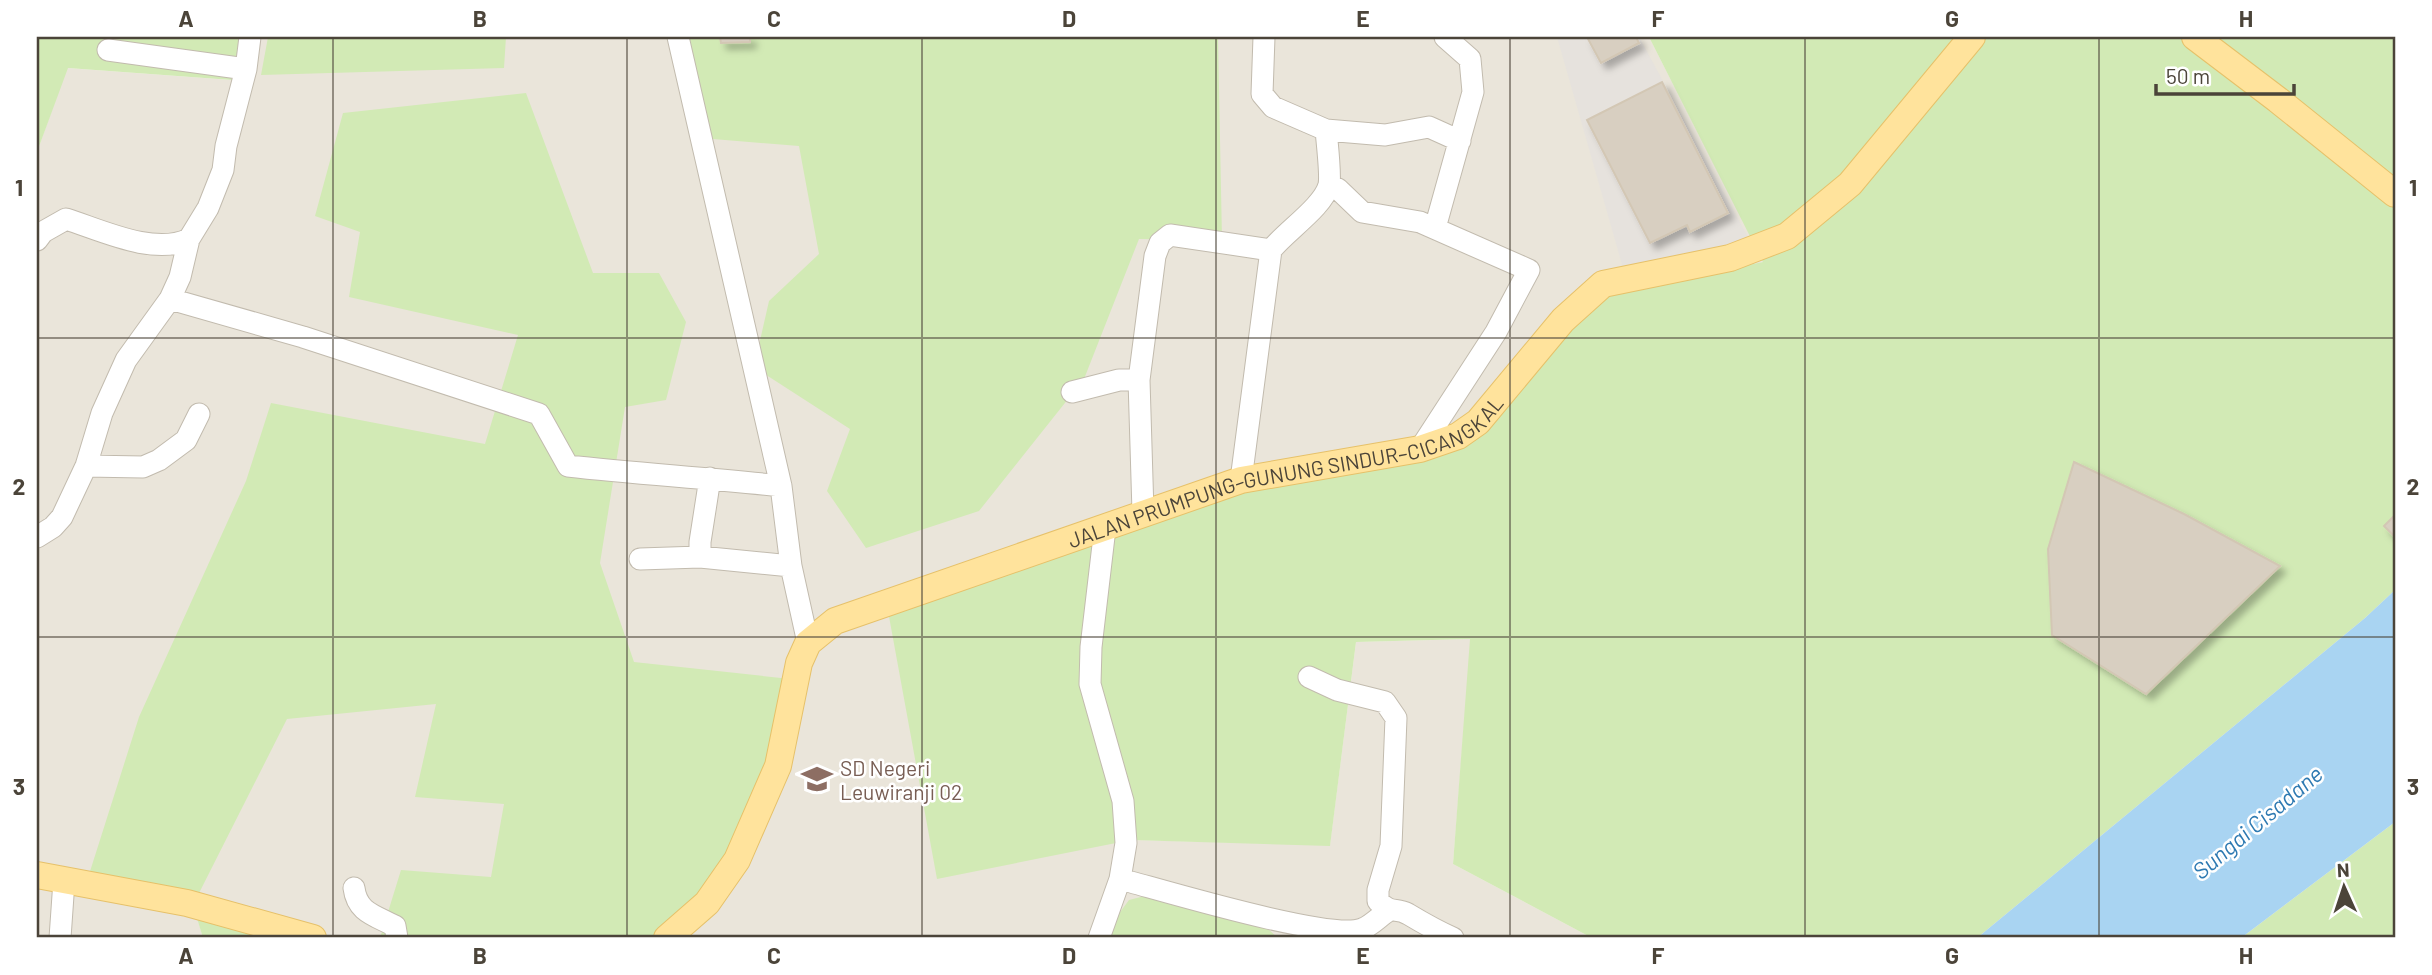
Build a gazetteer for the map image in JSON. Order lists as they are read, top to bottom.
{
  "streets": {
    "main road": ["JALAN PRUMPUNG–GUNUNG SINDUR–CICANGKAL"]
  },
  "water": ["Sungai Cisadane"],
  "places": {
    "school or university": ["SD Negeri Leuwiranji 02"]
  },
  "scale_bar": "50 m",
  "north": "top",
  "grid": {
    "columns": [
      "A",
      "B",
      "C",
      "D",
      "E",
      "F",
      "G",
      "H"
    ],
    "rows": ["1", "2", "3"]
  }
}
